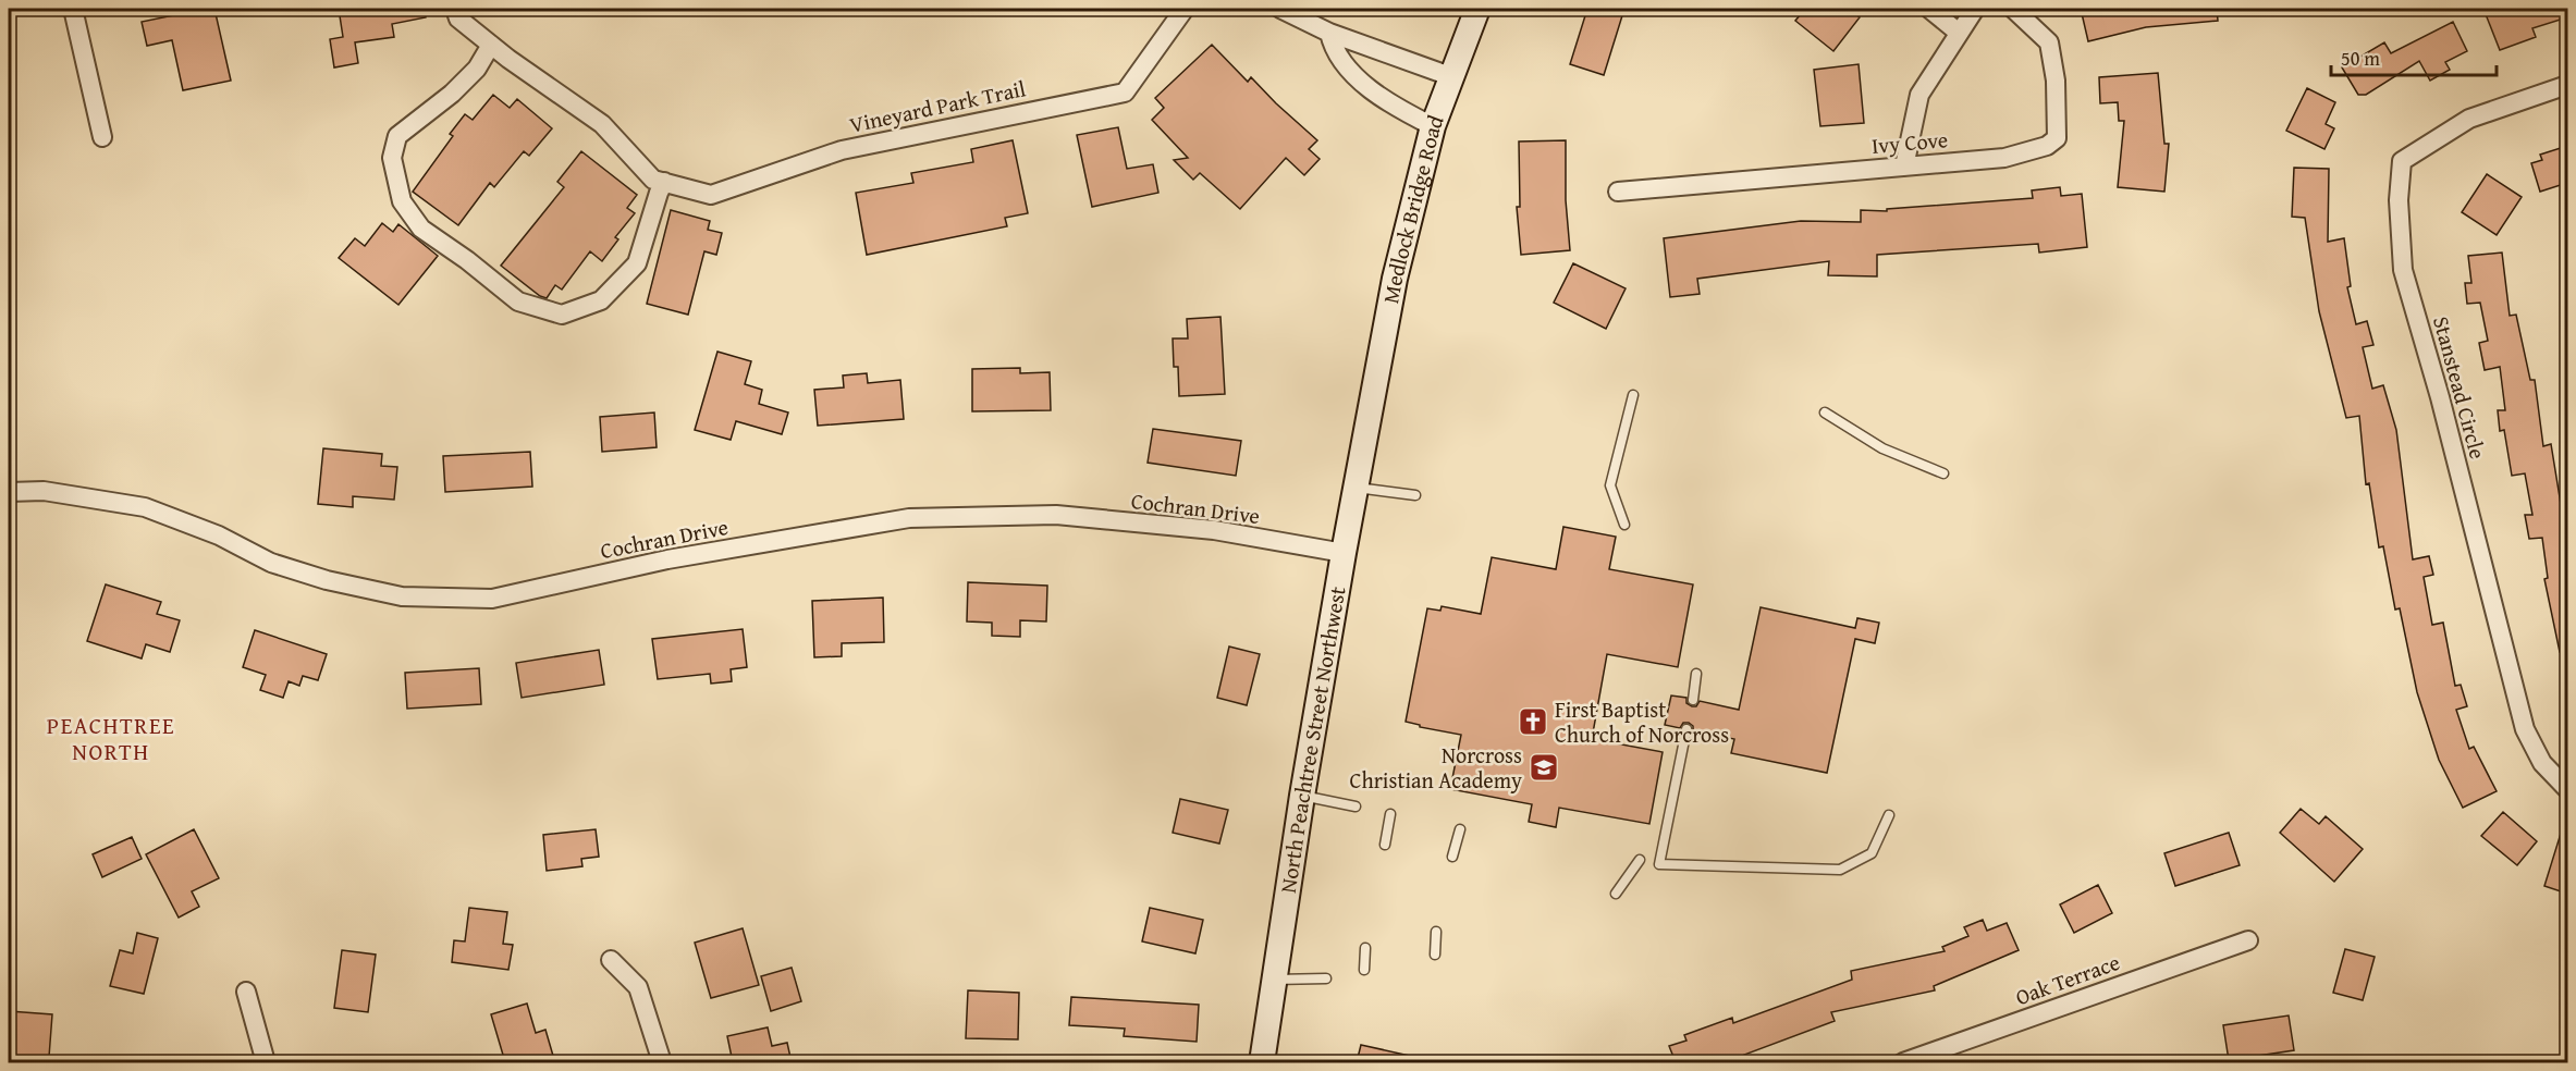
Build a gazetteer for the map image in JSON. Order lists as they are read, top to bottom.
{
  "streets": {
    "street": [
      "Vineyard Park Trail",
      "Ivy Cove",
      "Medlock Bridge Road",
      "Stanstead Circle",
      "Cochran Drive",
      "North Peachtree Street Northwest",
      "Oak Terrace"
    ]
  },
  "crossings": [
    ["Medlock Bridge Road", "North Peachtree Street Northwest"],
    ["Cochran Drive", "North Peachtree Street Northwest"]
  ],
  "districts": ["PEACHTREE NORTH"],
  "places": {
    "church": ["First Baptist Church of Norcross"],
    "school or university": ["Norcross Christian Academy"]
  },
  "scale_bar": "50 m"
}
